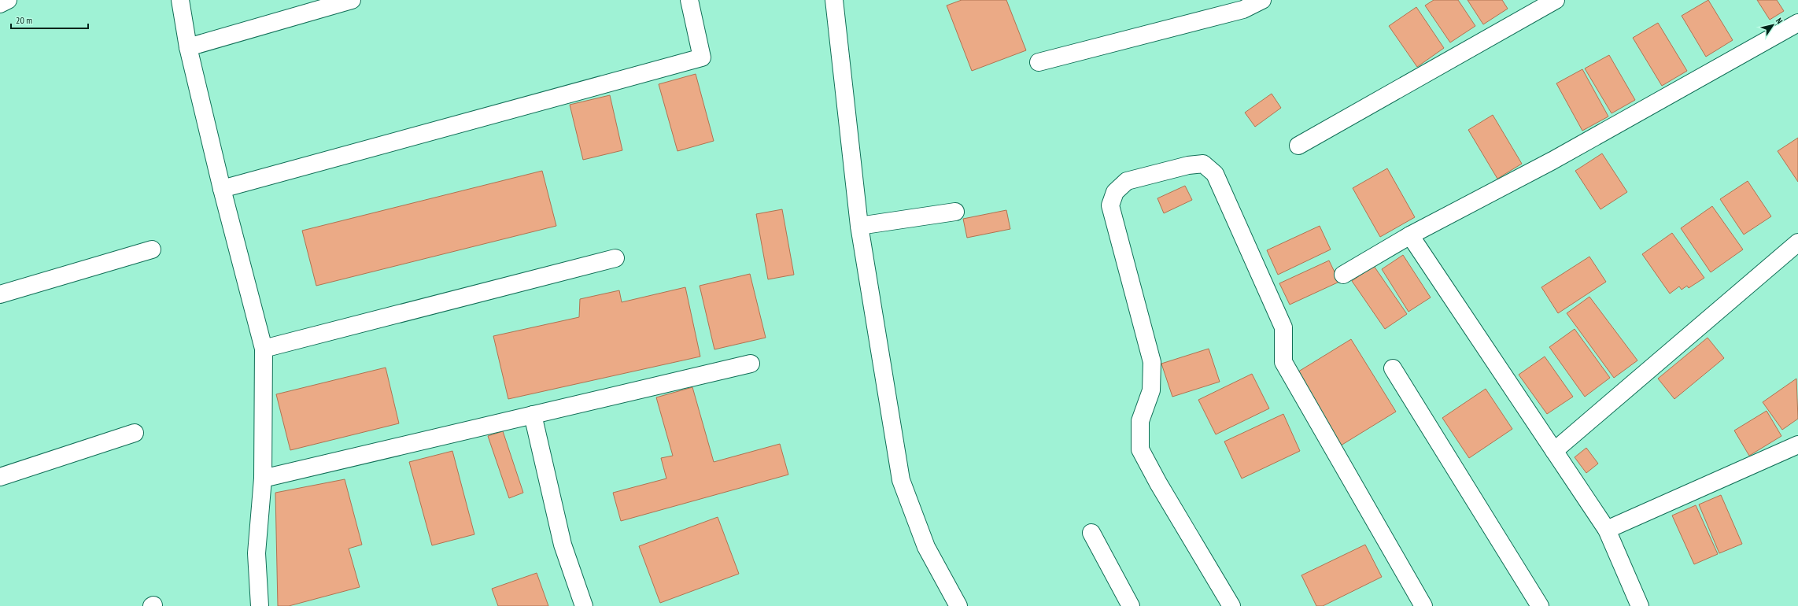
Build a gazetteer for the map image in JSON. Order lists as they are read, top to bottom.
{
  "scale_bar": "20 m",
  "north": "top right"
}
